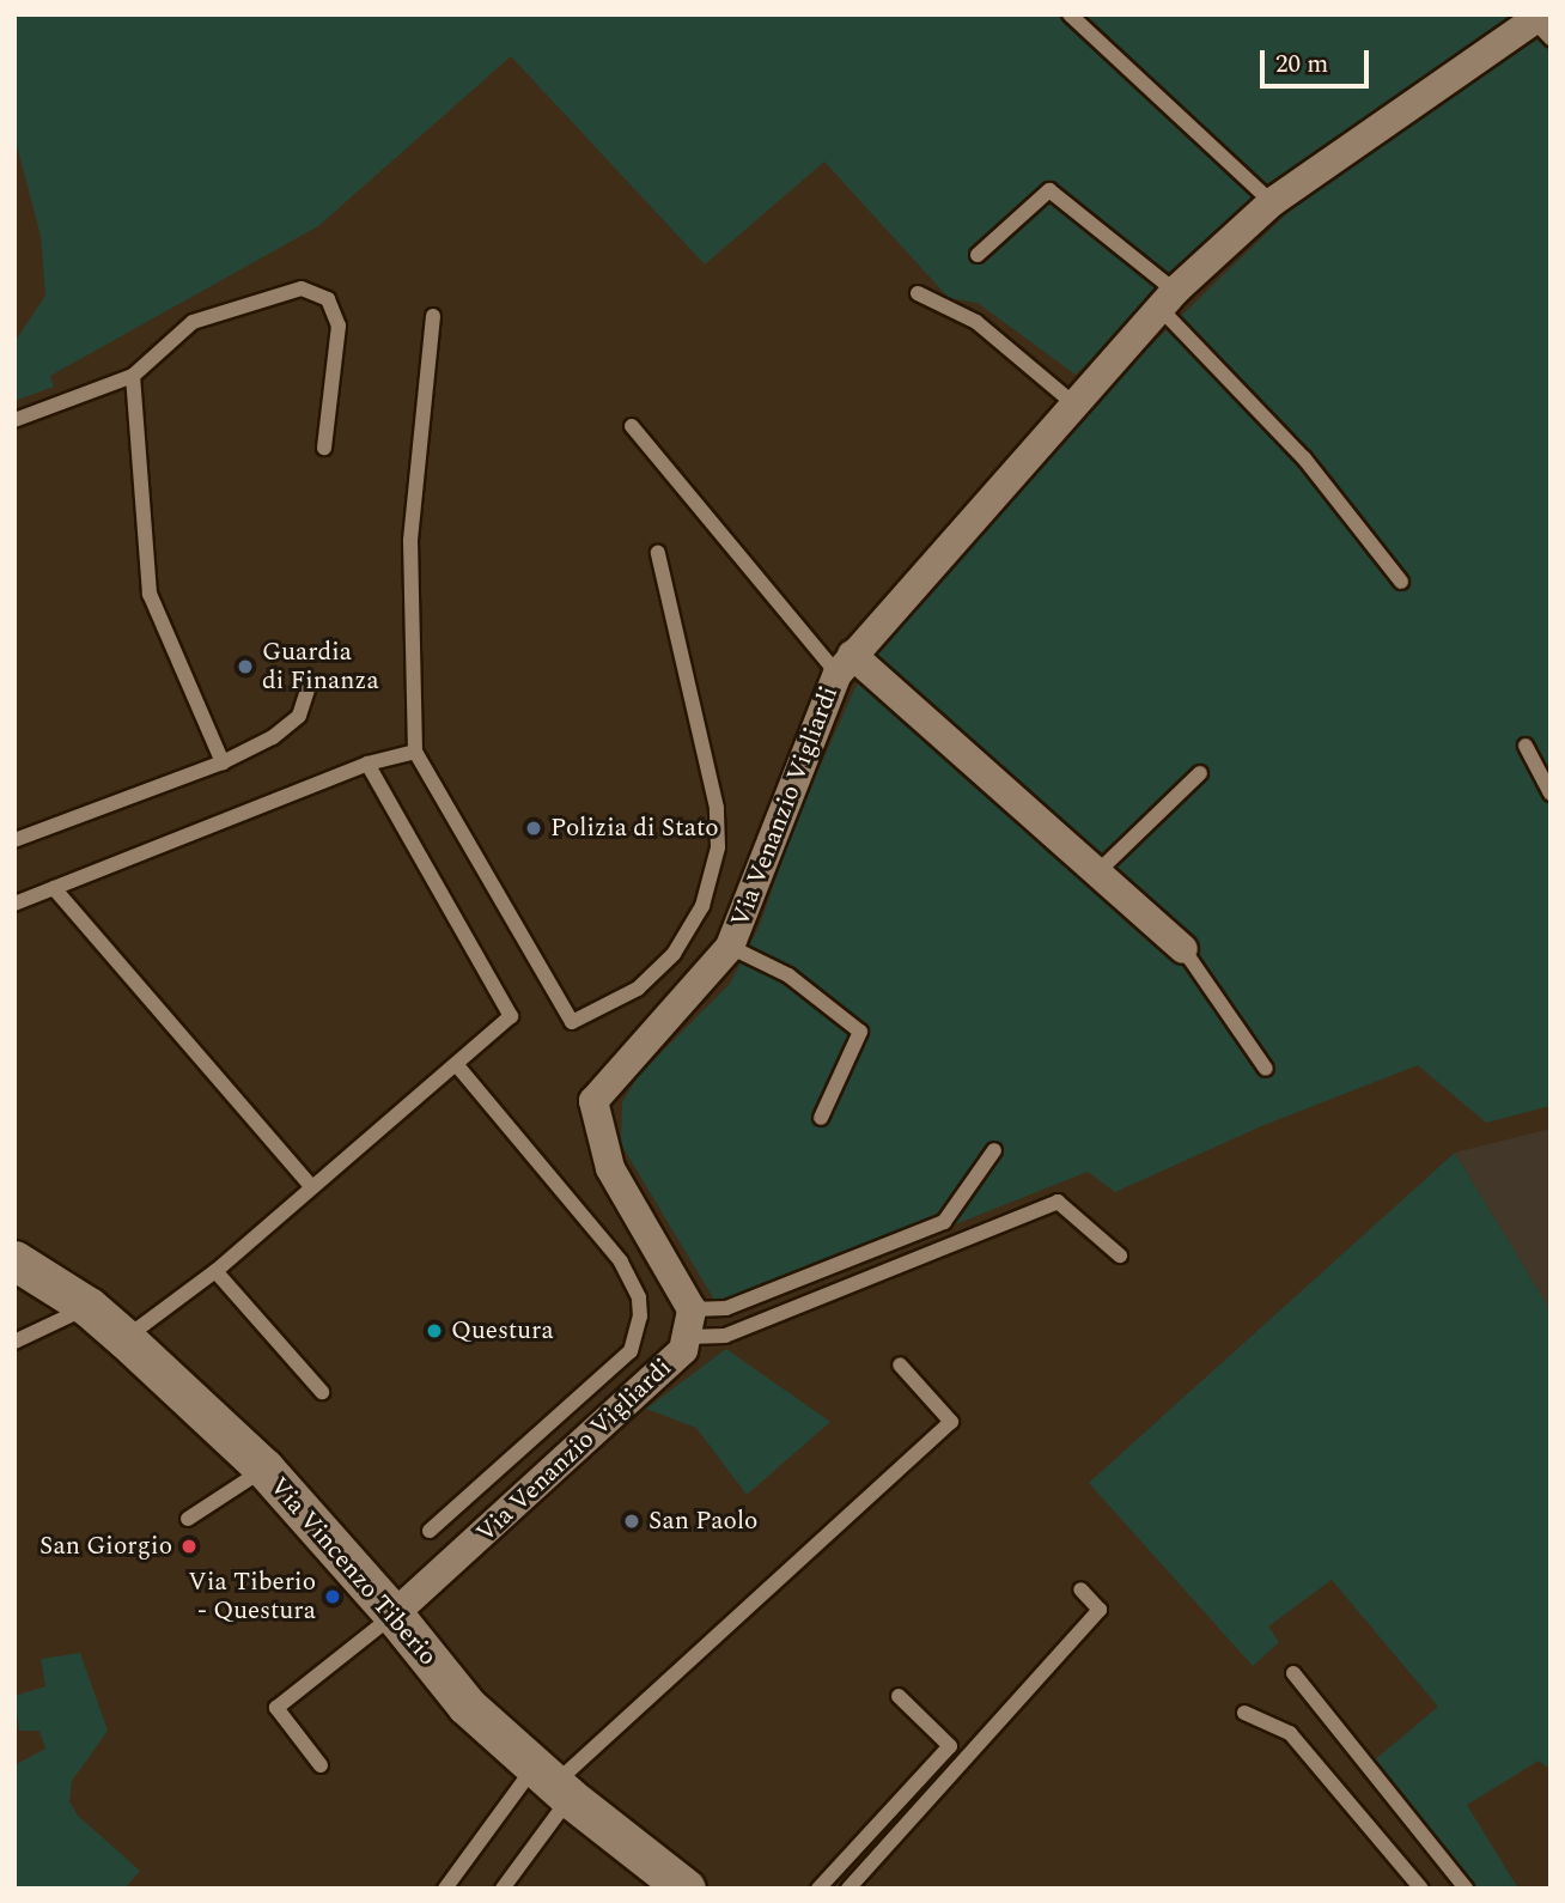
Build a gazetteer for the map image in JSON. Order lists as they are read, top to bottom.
{
  "streets": {
    "main road": ["Via Vincenzo Tiberio"],
    "street": ["Via Venanzio Vigliardi"]
  },
  "crossings": [
    ["Via Venanzio Vigliardi", "Via Vincenzo Tiberio"]
  ],
  "places": [
    "Guardia di Finanza",
    "Polizia di Stato",
    "Questura",
    "San Paolo",
    "San Giorgio",
    "Via Tiberio - Questura"
  ],
  "scale_bar": "20 m"
}
